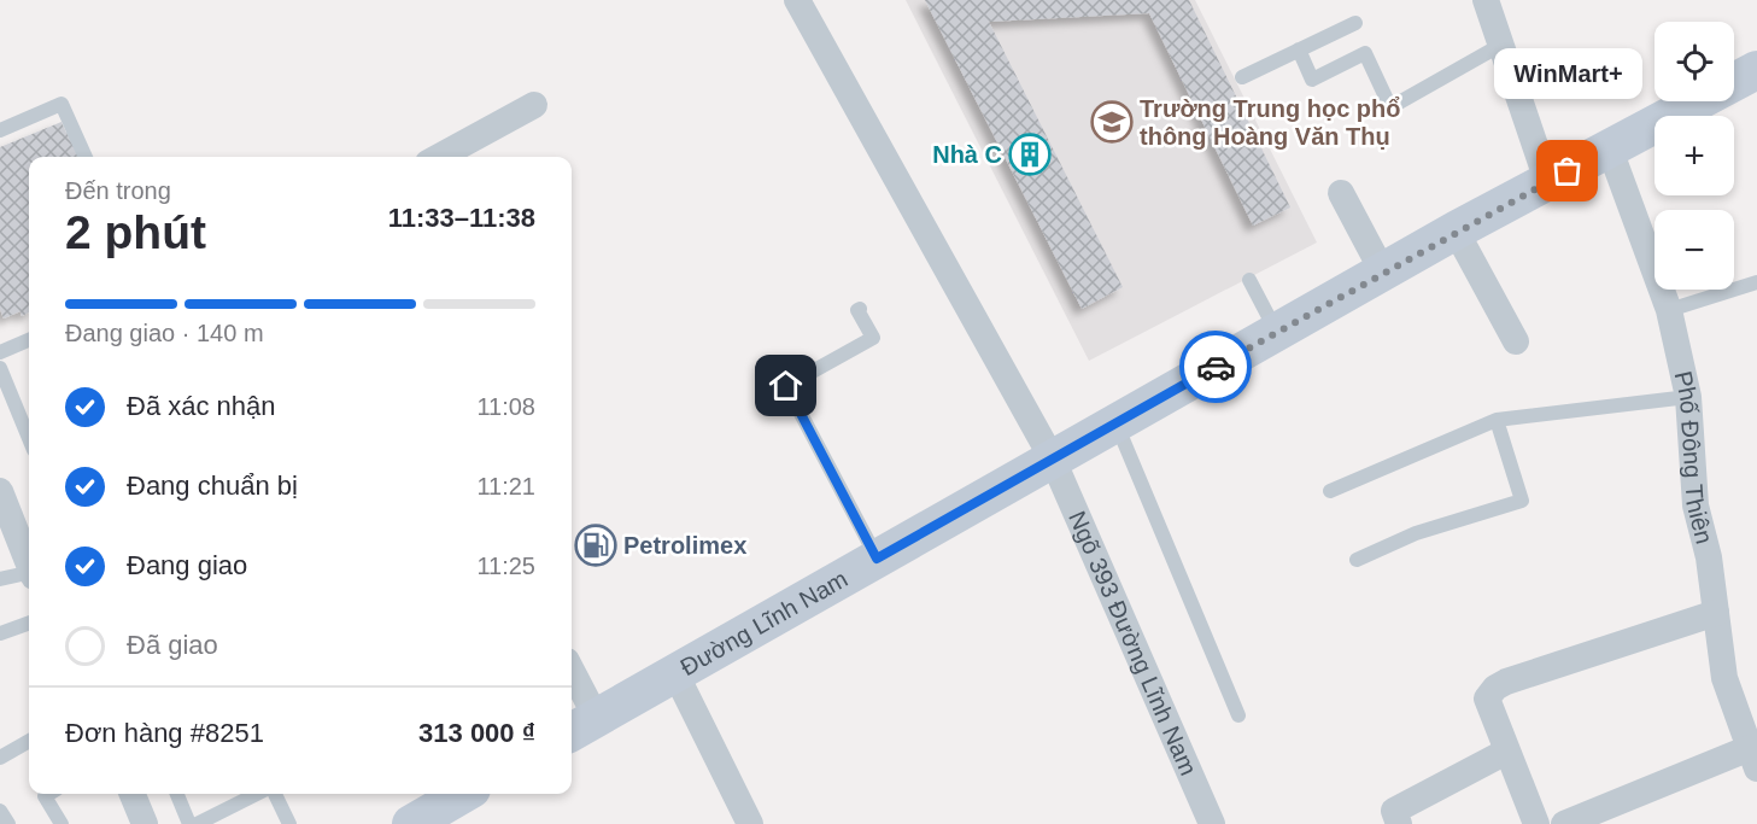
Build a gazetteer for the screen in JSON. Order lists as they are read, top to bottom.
{
  "streets": {
    "main road": ["Đường Lĩnh Nam"],
    "street": ["Phố Đông Thiên", "Ngõ 393 Đường Lĩnh Nam"]
  },
  "crossings": [
    ["Phố Đông Thiên", "Đường Lĩnh Nam"],
    ["Đường Lĩnh Nam", "Ngõ 393 Đường Lĩnh Nam"]
  ],
  "places": {
    "school or university": ["Trường Trung học phổ thông Hoàng Văn Thụ"],
    "building": ["Nhà C"],
    "other": ["WinMart+"],
    "fuel station": ["Petrolimex"]
  },
  "page": {
    "map_buttons": ["+", "−"],
    "bubble": "WinMart+",
    "heading": ["2 phút", "Đến trong", "11:33–11:38"],
    "panel": ["Đơn hàng #8251", "313 000 ₫"],
    "bar": "Đang giao · 140 m",
    "list": [
      ["Đã xác nhận", "11:08"],
      ["Đang chuẩn bị", "11:21"],
      ["Đang giao", "11:25"],
      "Đã giao"
    ]
  }
}
